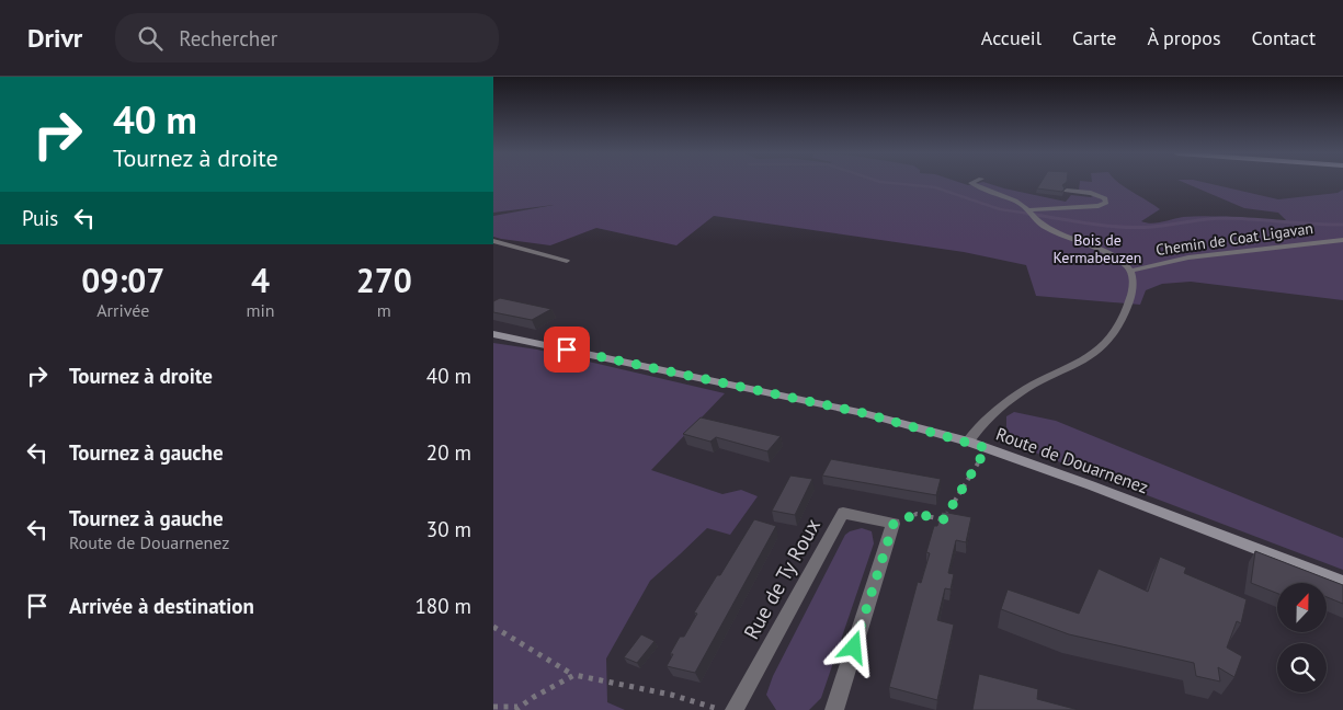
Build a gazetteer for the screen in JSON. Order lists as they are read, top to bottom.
{
  "streets": {
    "main road": ["Route de Douarnenez"],
    "street": ["Chemin de Coat Ligavan", "Rue de Ty Roux"]
  },
  "parks": ["Bois de Kermabeuzen"],
  "north": "top",
  "page": {
    "header": "Drivr",
    "search": "Rechercher",
    "nav": [
      "Accueil",
      "Carte",
      "À propos",
      "Contact"
    ],
    "turn": ["40 m", "Tournez à droite"],
    "then": "Puis",
    "eta": [
      "09:07",
      "Arrivée",
      "4",
      "min",
      "270",
      "m"
    ],
    "list": [
      {
        "name": "Tournez à droite",
        "value": "40 m"
      },
      {
        "name": "Tournez à gauche",
        "value": "20 m"
      },
      {
        "name": "Tournez à gauche",
        "note": "Route de Douarnenez",
        "value": "30 m"
      },
      {
        "name": "Arrivée à destination",
        "value": "180 m"
      }
    ]
  }
}
